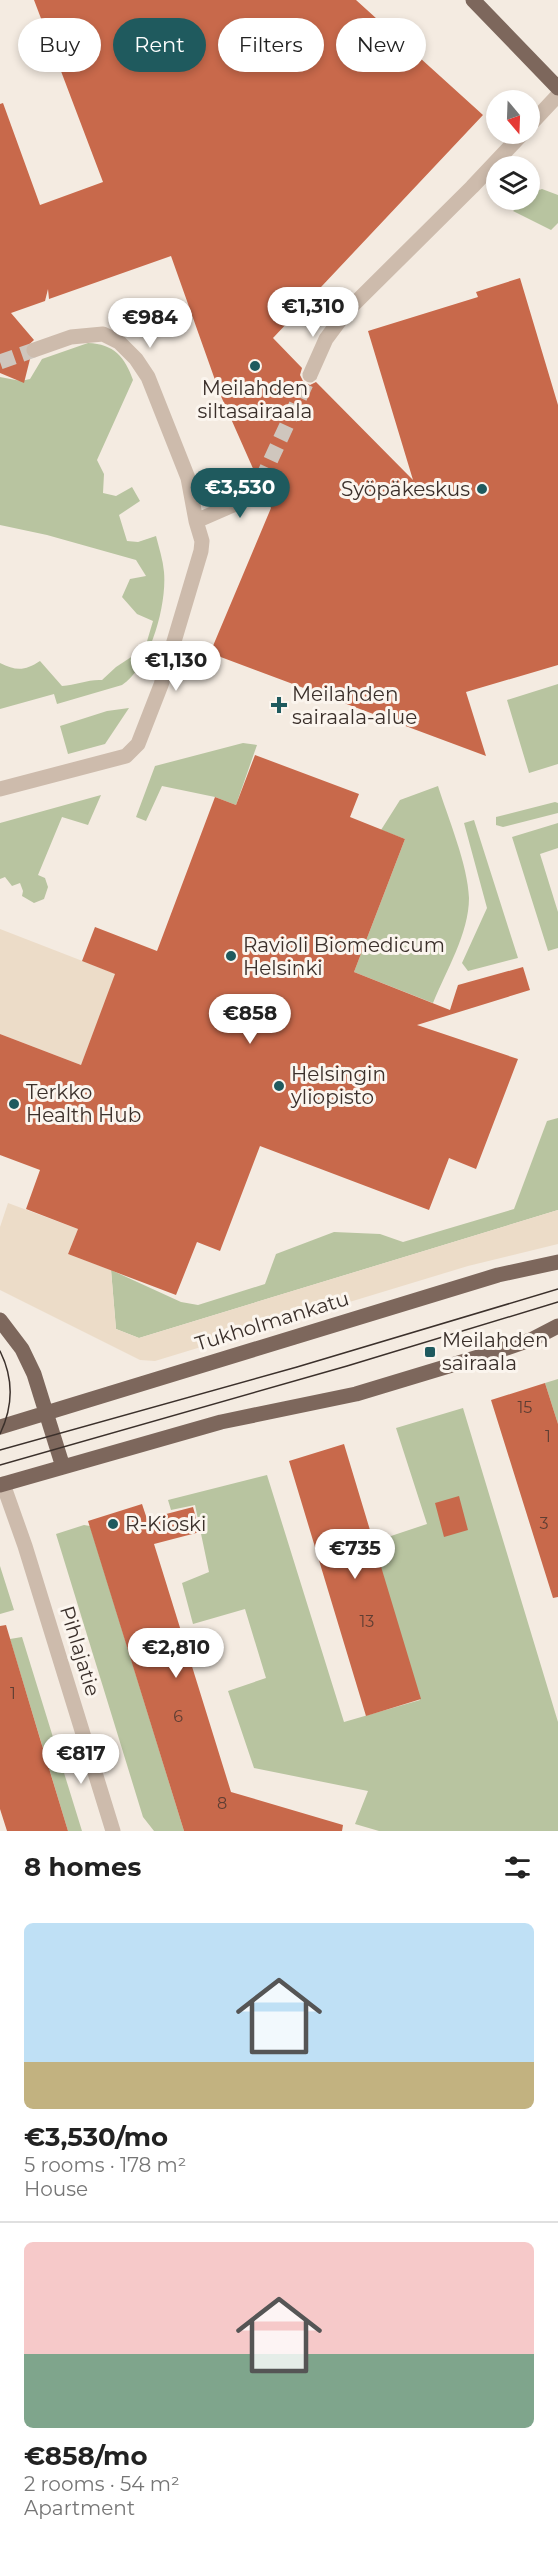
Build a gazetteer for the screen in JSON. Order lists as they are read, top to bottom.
{
  "streets": {
    "main road": ["Tukholmankatu"],
    "street": ["Pihlajatie"]
  },
  "places": {
    "other": [
      "Meilahden siltasairaala",
      "Syöpäkeskus",
      "Ravioli Biomedicum Helsinki",
      "Helsingin yliopisto",
      "Terkko Health Hub",
      "R-Kioski"
    ],
    "health": ["Meilahden sairaala-alue"],
    "transit": ["Meilahden sairaala"]
  },
  "house_numbers": [
    "15",
    "1",
    "3",
    "13",
    "1",
    "6",
    "8"
  ],
  "north": "bottom",
  "page": {
    "chip": [
      "Buy",
      "Rent",
      "Filters",
      "New"
    ],
    "price": [
      "€1,310",
      "€984",
      "€3,530",
      "€1,130",
      "€858",
      "€735",
      "€2,810",
      "€817"
    ],
    "heading": "8 homes",
    "list": [
      {
        "name": "€3,530/mo",
        "note": "5 rooms · 178 m² · House"
      },
      {
        "name": "€858/mo",
        "note": "2 rooms · 54 m² · Apartment"
      }
    ]
  }
}
